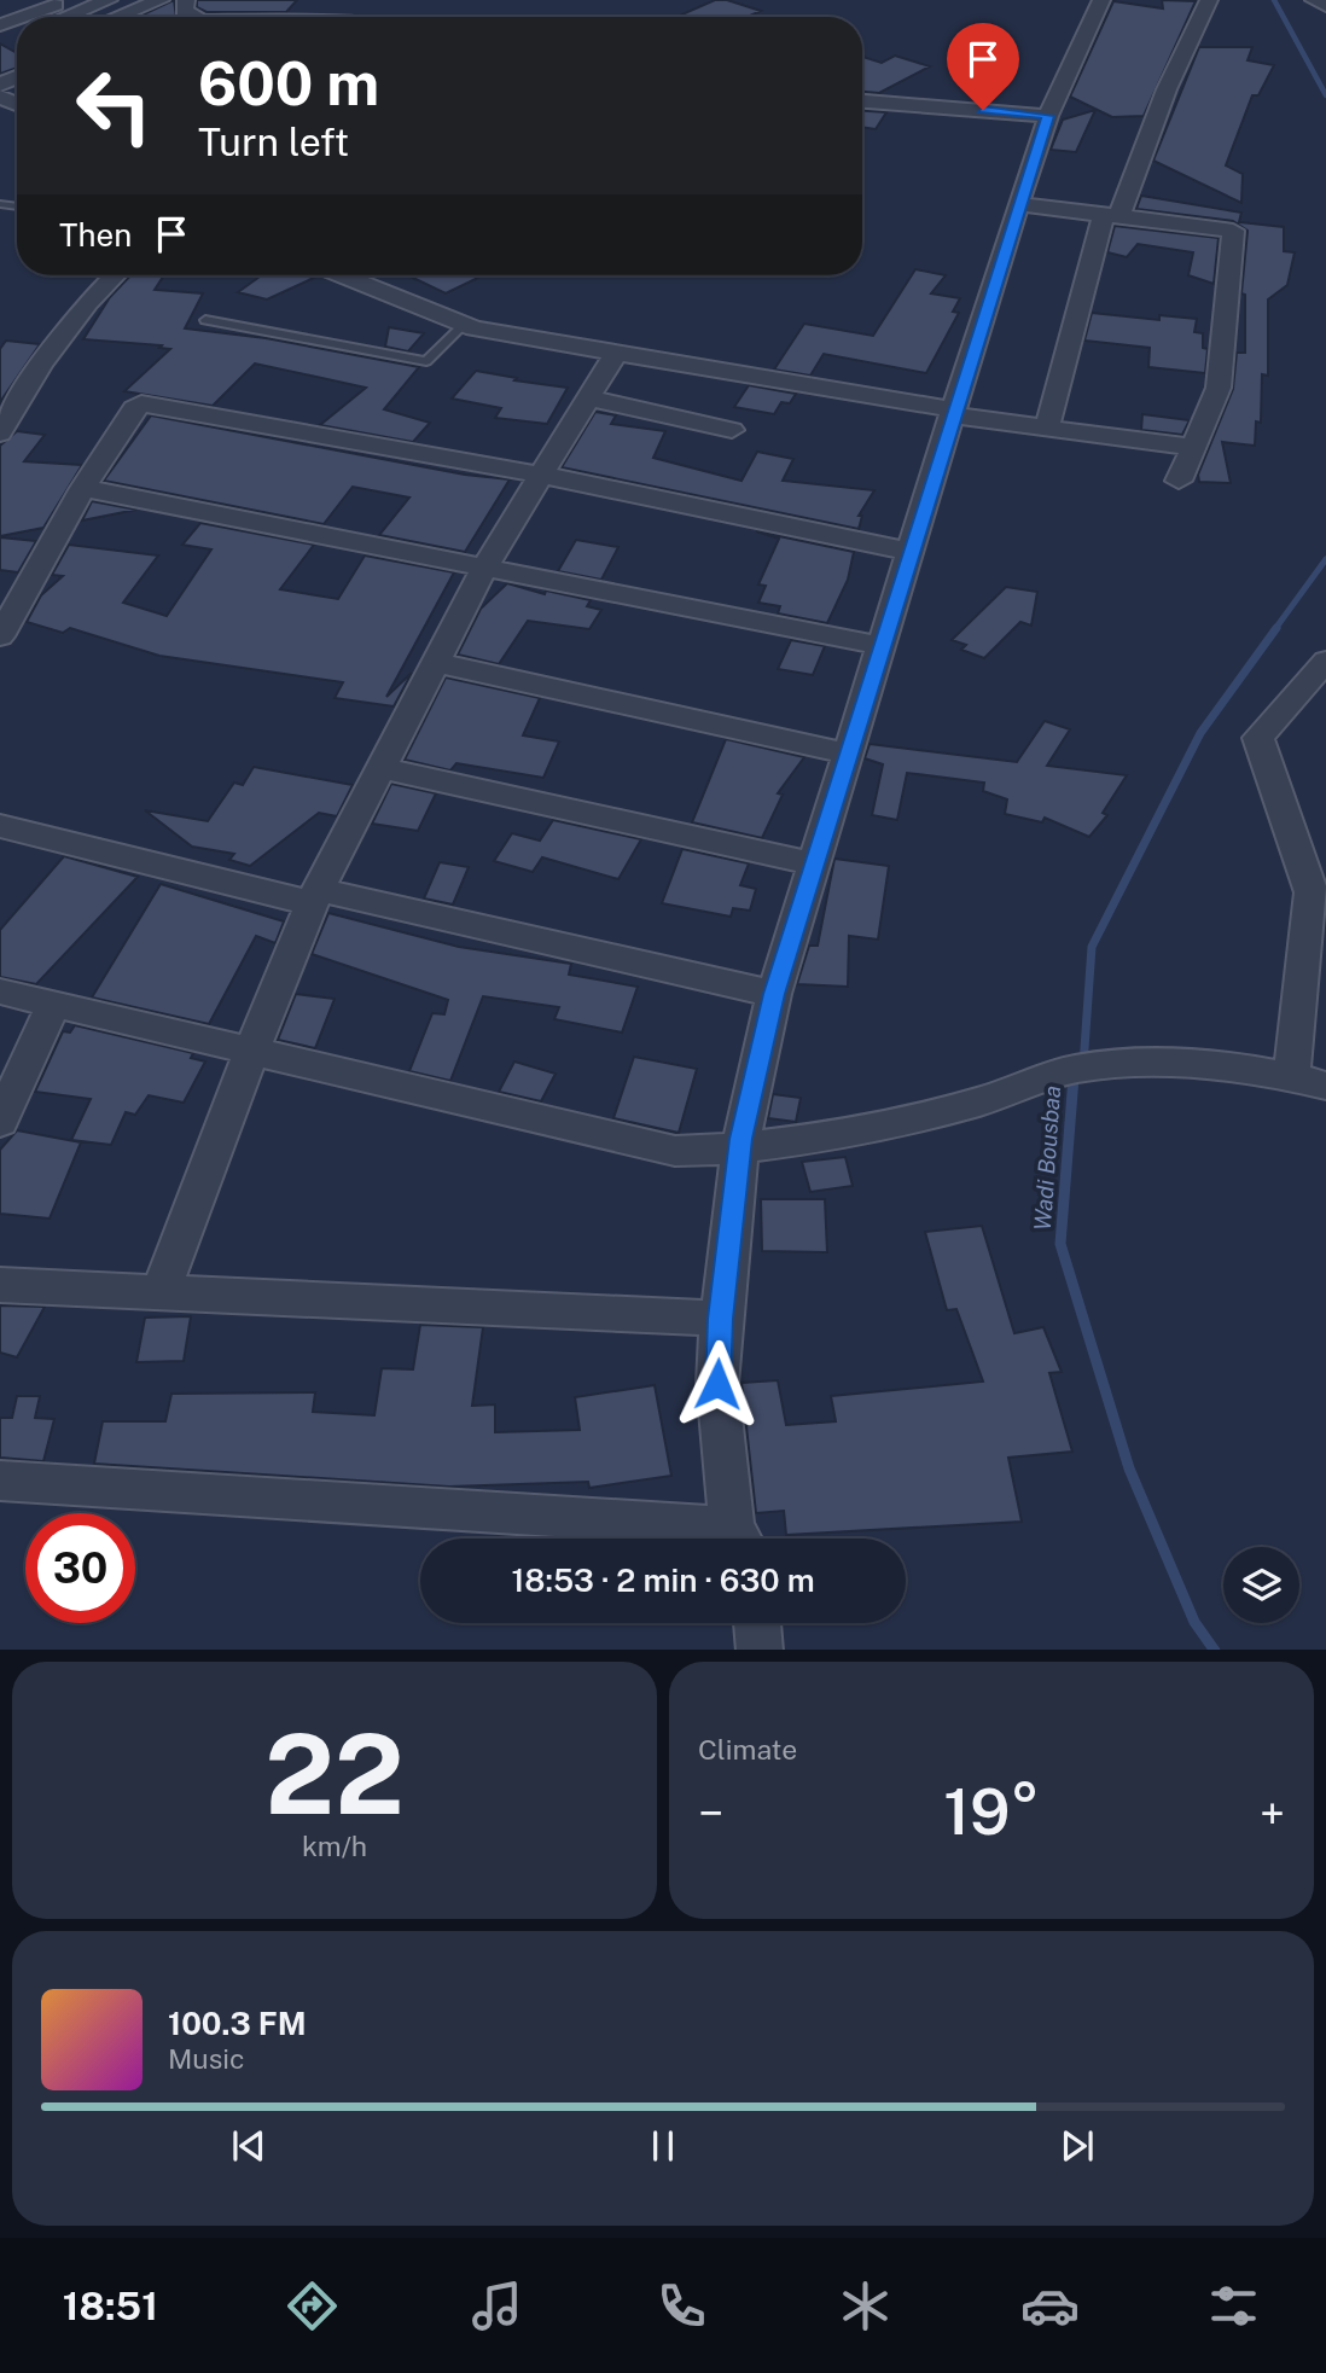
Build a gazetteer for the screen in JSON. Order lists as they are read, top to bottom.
{
  "water": ["Wadi Bousbaa"],
  "page": {
    "turn": ["600 m", "Turn left"],
    "then": "Then",
    "limit": "30",
    "trip": "18:53 · 2 min · 630 m",
    "tile": [
      ["22", "km/h"],
      "Climate"
    ],
    "heat": ["−", "19°", "+"],
    "song": ["100.3 FM", "Music"],
    "tabs": "18:51"
  }
}
